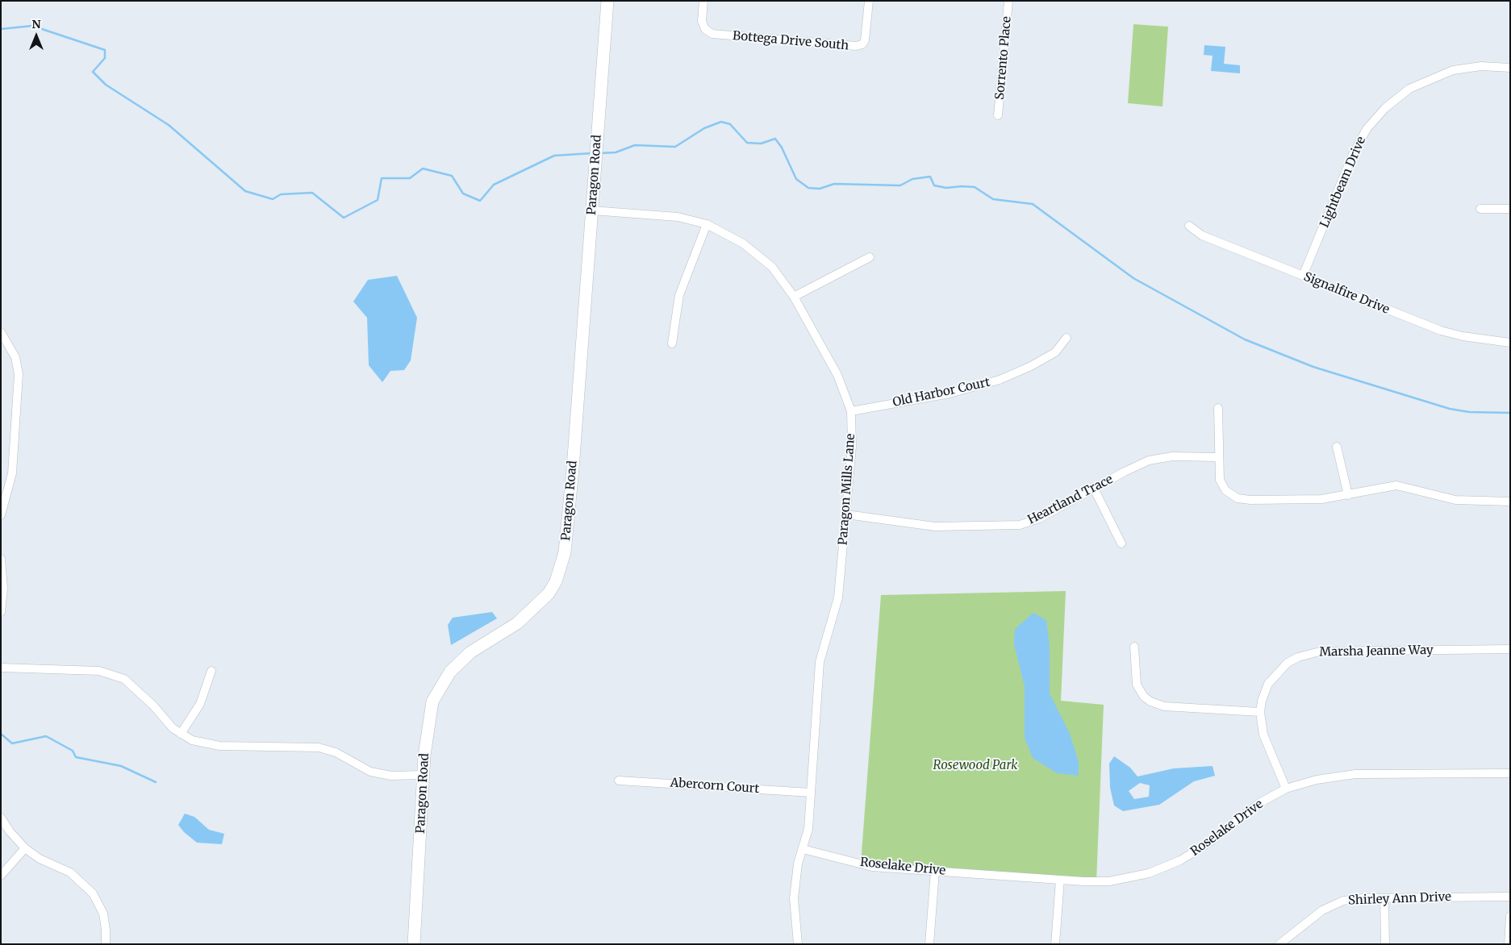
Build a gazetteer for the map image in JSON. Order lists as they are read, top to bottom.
{
  "streets": {
    "street": [
      "Bottega Drive South",
      "Sorrento Place",
      "Paragon Road",
      "Lightbeam Drive",
      "Signalfire Drive",
      "Old Harbor Court",
      "Paragon Mills Lane",
      "Heartland Trace",
      "Marsha Jeanne Way",
      "Abercorn Court",
      "Roselake Drive",
      "Shirley Ann Drive"
    ]
  },
  "crossings": [
    ["Paragon Road", "Paragon Mills Lane"],
    ["Lightbeam Drive", "Signalfire Drive"],
    ["Old Harbor Court", "Paragon Mills Lane"],
    ["Paragon Mills Lane", "Heartland Trace"],
    ["Paragon Mills Lane", "Abercorn Court"],
    ["Paragon Mills Lane", "Roselake Drive"],
    ["Marsha Jeanne Way", "Roselake Drive"]
  ],
  "parks": ["Rosewood Park"],
  "north": "top"
}
